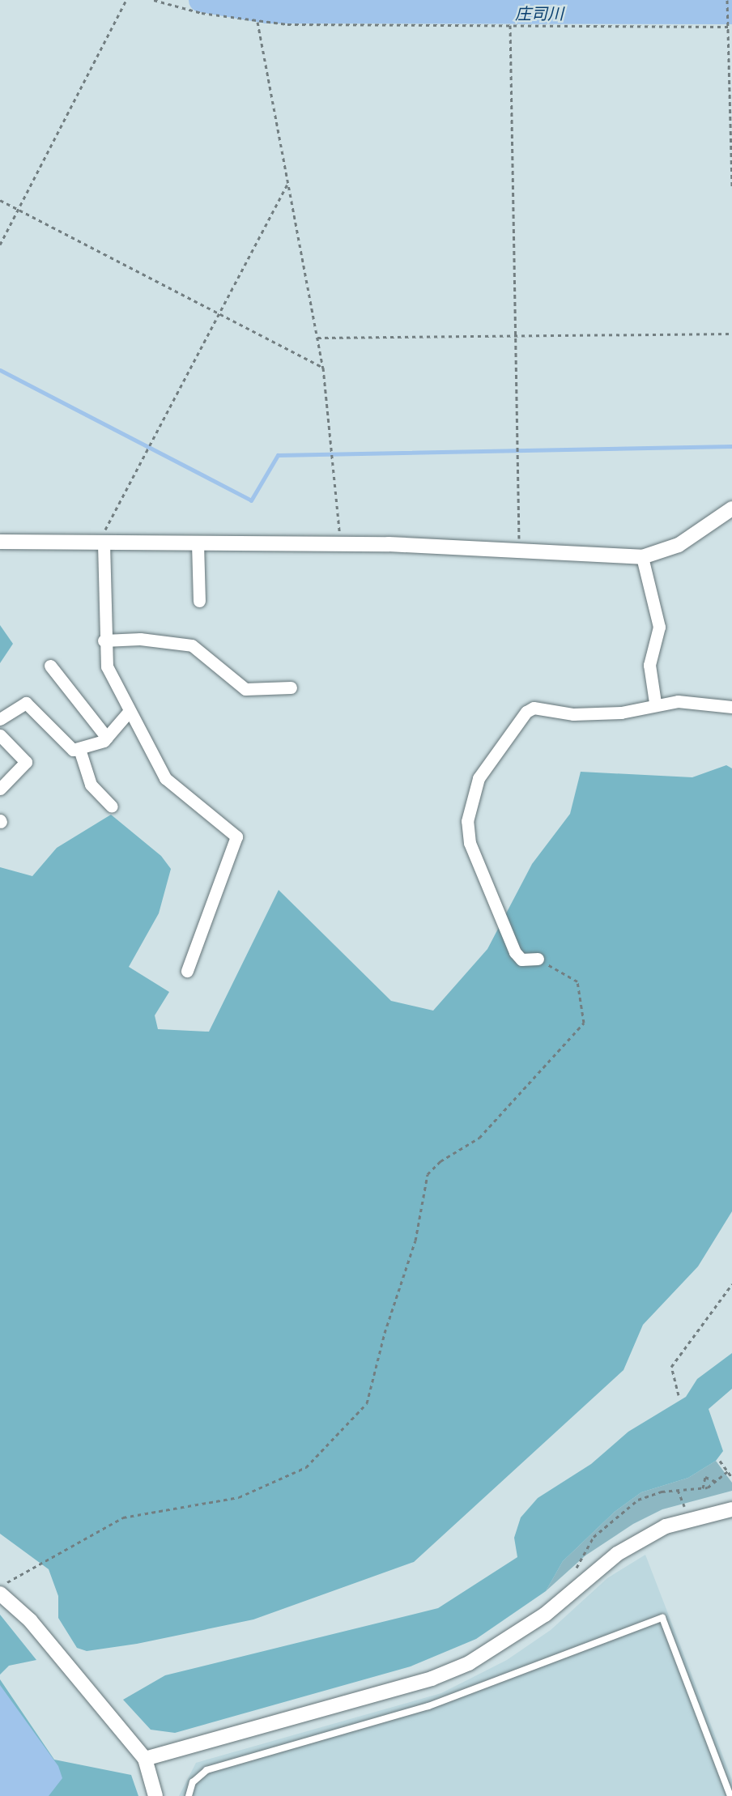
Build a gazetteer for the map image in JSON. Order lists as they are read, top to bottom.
{
  "water": ["庄司川"]
}
